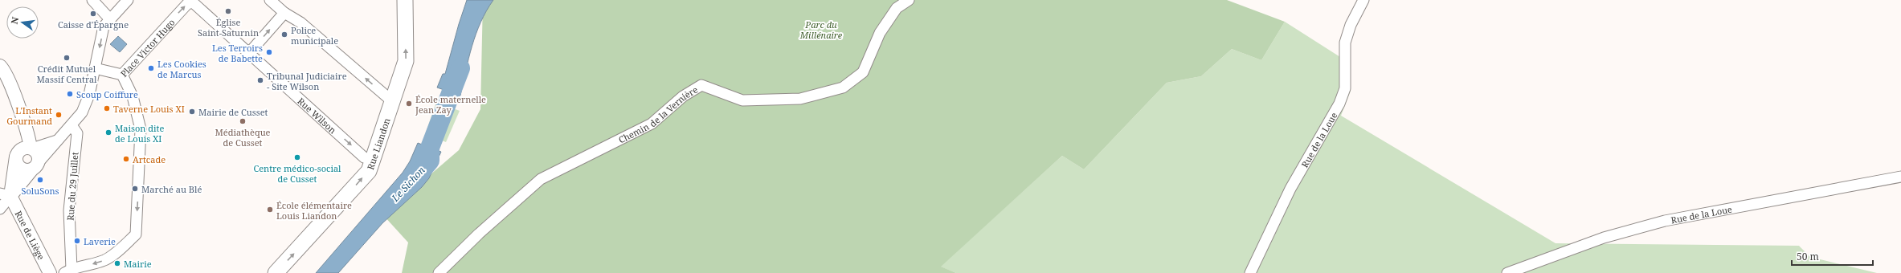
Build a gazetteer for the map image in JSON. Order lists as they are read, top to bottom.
{
  "streets": {
    "main road": ["Rue Liandon"],
    "street": [
      "Place Victor Hugo",
      "Chemin de la Vernière",
      "Rue Wilson",
      "Rue de la Loue",
      "Rue du 29 Juillet",
      "Rue de Liège"
    ]
  },
  "crossings": [
    ["Place Victor Hugo", "Rue Wilson"],
    ["Rue Wilson", "Rue Liandon"]
  ],
  "one_way": ["Place Victor Hugo", "Rue Liandon"],
  "water": ["Le Sichon"],
  "parks": ["Parc du Millénaire"],
  "places": [
    "Église Saint-Saturnin",
    "Caisse d'Épargne",
    "Police municipale",
    "Les Terroirs de Babette",
    "Crédit Mutuel Massif Central",
    "Les Cookies de Marcus",
    "Tribunal Judiciaire - Site Wilson",
    "Scoup Coiffure",
    "École maternelle Jean Zay",
    "Taverne Louis XI",
    "Mairie de Cusset",
    "L'Instant Gourmand",
    "Médiathèque de Cusset",
    "Maison dite de Louis XI",
    "Centre médico-social de Cusset",
    "Artcade",
    "SoluSons",
    "Marché au Blé",
    "École élémentaire Louis Liandon",
    "Laverie",
    "Mairie"
  ],
  "scale_bar": "50 m",
  "north": "left"
}
